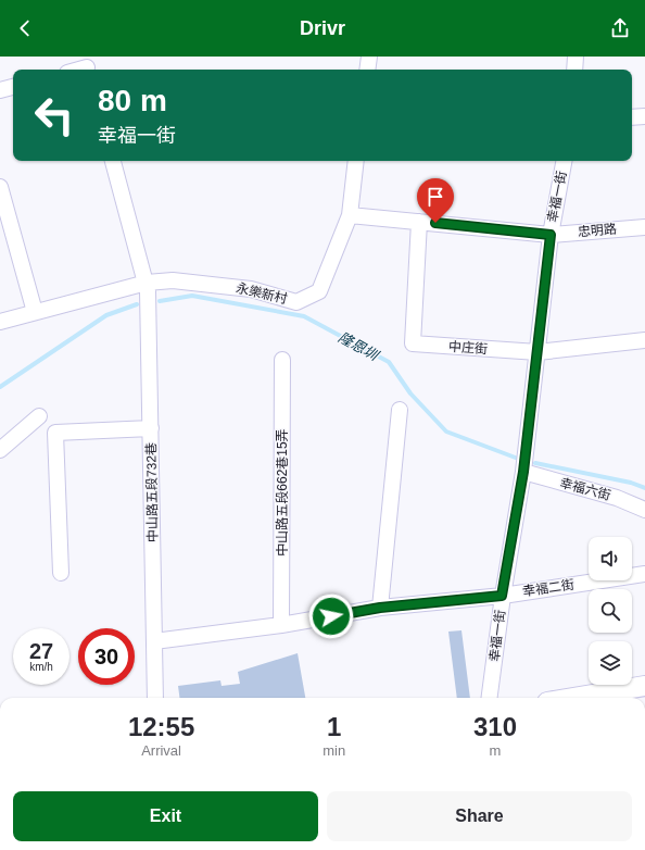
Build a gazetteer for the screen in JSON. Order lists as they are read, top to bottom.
{
  "streets": {
    "street": [
      "幸福一街",
      "忠明路",
      "永樂新村",
      "中庄街",
      "幸福六街",
      "中山路五段732巷",
      "中山路五段662巷15弄",
      "幸福二街"
    ]
  },
  "crossings": [
    ["幸福一街", "忠明路"],
    ["幸福一街", "中庄街"],
    ["幸福一街", "幸福六街"],
    ["幸福一街", "幸福二街"],
    ["永樂新村", "中山路五段732巷"]
  ],
  "water": ["隆恩圳"],
  "page": {
    "header": "Drivr",
    "turn": ["80 m", "幸福一街"],
    "speed": "27 km/h",
    "limit": "30",
    "eta": [
      "12:55",
      "Arrival",
      "1",
      "min",
      "310",
      "m"
    ],
    "buttons": ["Exit", "Share"]
  }
}
